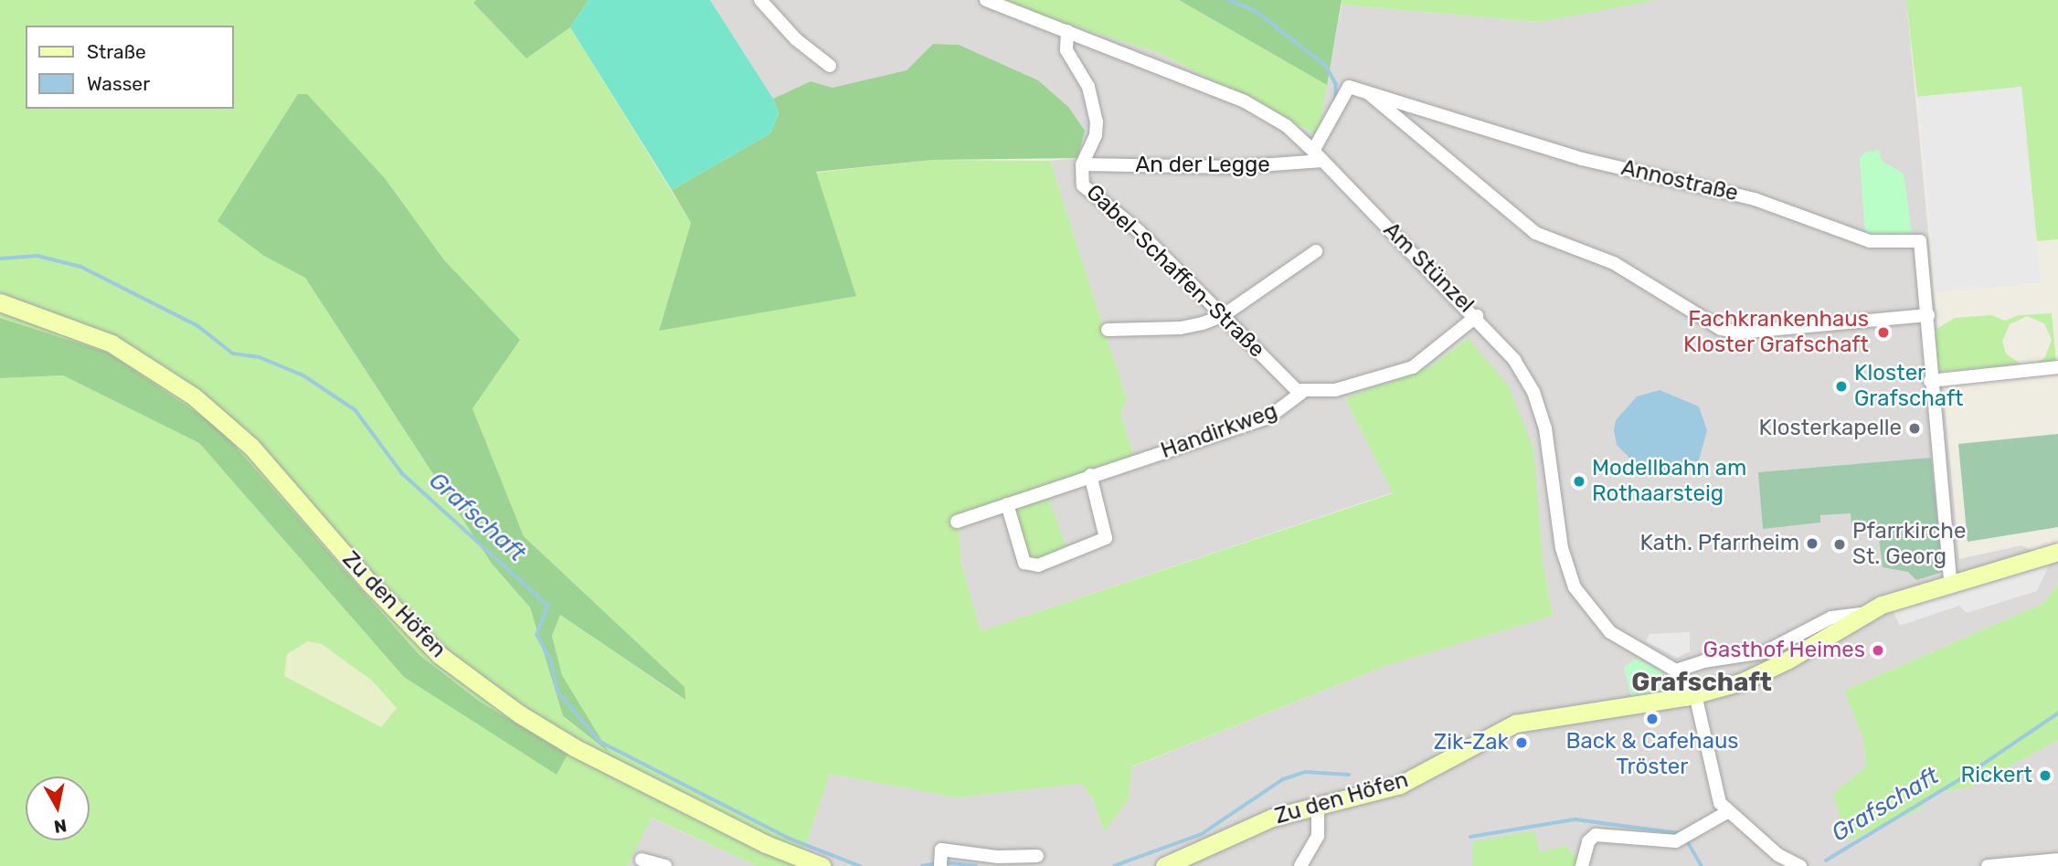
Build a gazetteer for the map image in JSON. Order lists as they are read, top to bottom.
{
  "streets": {
    "street": [
      "An der Legge",
      "Annostraße",
      "Am Stünzel",
      "Gabel-Schaffen-Straße",
      "Handirkweg",
      "Zu den Höfen"
    ]
  },
  "crossings": [
    ["An der Legge", "Am Stünzel"],
    ["An der Legge", "Gabel-Schaffen-Straße"],
    ["Annostraße", "Zu den Höfen"],
    ["Am Stünzel", "Gabel-Schaffen-Straße"],
    ["Am Stünzel", "Handirkweg"],
    ["Gabel-Schaffen-Straße", "Handirkweg"]
  ],
  "districts": ["Grafschaft"],
  "water": ["Grafschaft"],
  "places": [
    "Fachkrankenhaus Kloster Grafschaft",
    "Kloster Grafschaft",
    "Klosterkapelle",
    "Modellbahn am Rothaarsteig",
    "Kath. Pfarrheim",
    "Pfarrkirche St. Georg",
    "Gasthof Heimes",
    "Back & Cafehaus Tröster",
    "Zik-Zak",
    "Rickert"
  ],
  "legend": ["Straße", "Wasser"],
  "north": "bottom"
}
